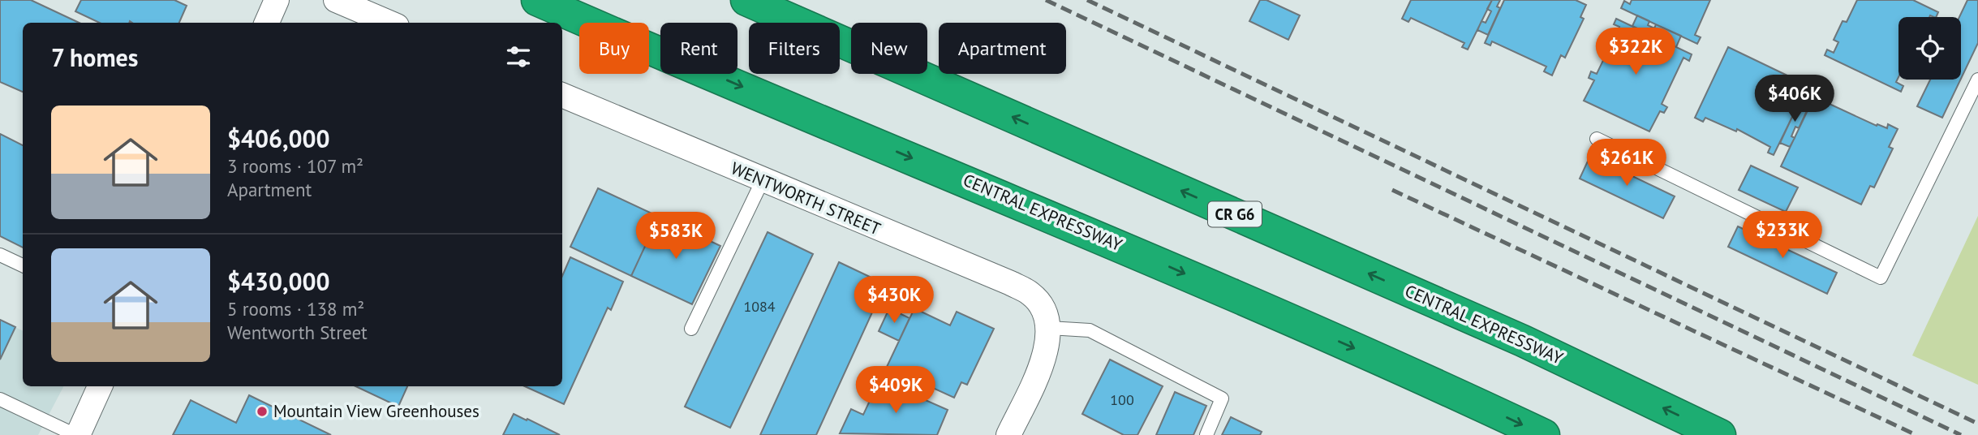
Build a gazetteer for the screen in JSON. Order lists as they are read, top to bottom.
{
  "streets": {
    "highway": ["CENTRAL EXPRESSWAY", "CR G6"],
    "street": ["WENTWORTH STREET"]
  },
  "places": ["Mountain View Greenhouses"],
  "house_numbers": ["1084", "100"],
  "page": {
    "chip": [
      "Buy",
      "Rent",
      "Filters",
      "New",
      "Apartment"
    ],
    "heading": "7 homes",
    "price": [
      "$322K",
      "$406K",
      "$261K",
      "$233K",
      "$583K",
      "$430K",
      "$409K"
    ],
    "list": [
      {
        "name": "$406,000",
        "note": "3 rooms · 107 m² · Apartment"
      },
      {
        "name": "$430,000",
        "note": "5 rooms · 138 m² · Wentworth Street"
      }
    ]
  }
}
